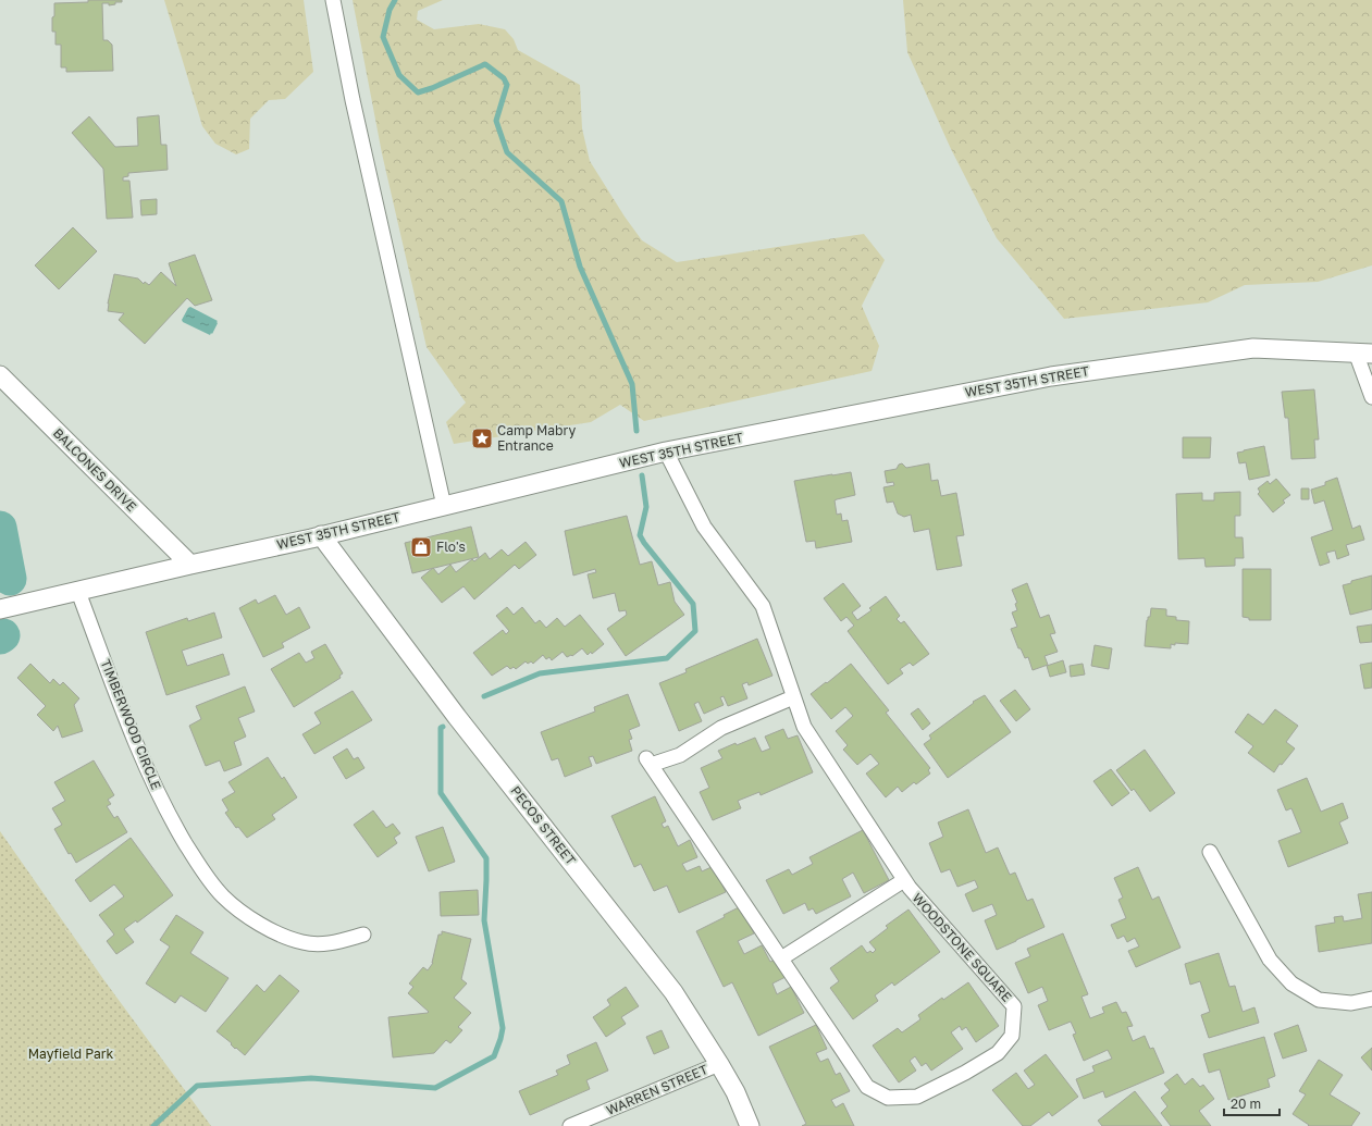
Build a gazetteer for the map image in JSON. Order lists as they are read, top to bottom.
{
  "streets": {
    "street": [
      "WEST 35TH STREET",
      "BALCONES DRIVE",
      "TIMBERWOOD CIRCLE",
      "PECOS STREET",
      "WOODSTONE SQUARE",
      "WARREN STREET"
    ]
  },
  "crossings": [
    ["WEST 35TH STREET", "BALCONES DRIVE"],
    ["WEST 35TH STREET", "TIMBERWOOD CIRCLE"],
    ["WEST 35TH STREET", "PECOS STREET"],
    ["WEST 35TH STREET", "WOODSTONE SQUARE"],
    ["PECOS STREET", "WARREN STREET"]
  ],
  "parks": ["Mayfield Park"],
  "places": {
    "place": ["Camp Mabry Entrance"],
    "shop": ["Flo's"]
  },
  "scale_bar": "20 m"
}
